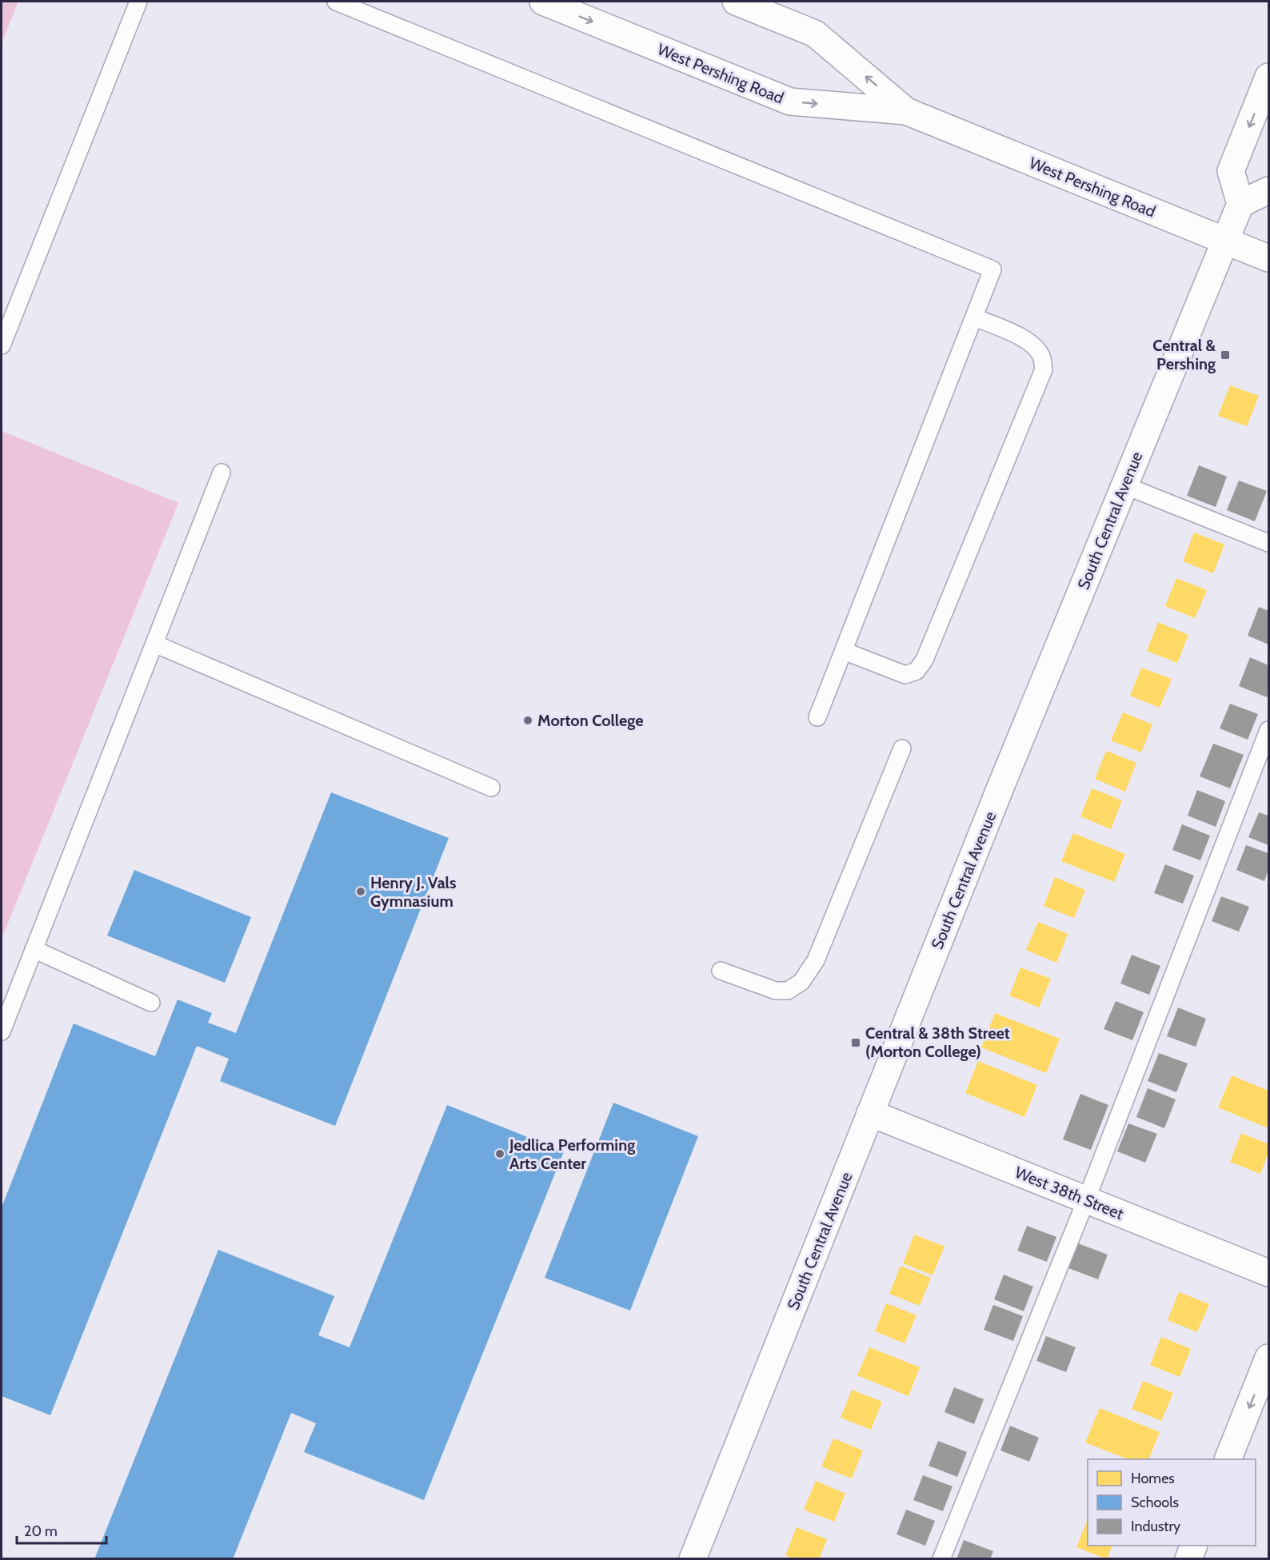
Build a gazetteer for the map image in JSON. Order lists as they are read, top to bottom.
{
  "streets": {
    "main road": ["West Pershing Road", "South Central Avenue", "West 38th Street"]
  },
  "crossings": [
    ["West Pershing Road", "South Central Avenue"],
    ["South Central Avenue", "West 38th Street"]
  ],
  "places": {
    "transit": ["Central & Pershing", "Central & 38th Street (Morton College)"],
    "other": ["Morton College", "Henry J. Vals Gymnasium", "Jedlica Performing Arts Center"]
  },
  "legend": ["Homes", "Schools", "Industry"],
  "scale_bar": "20 m"
}
